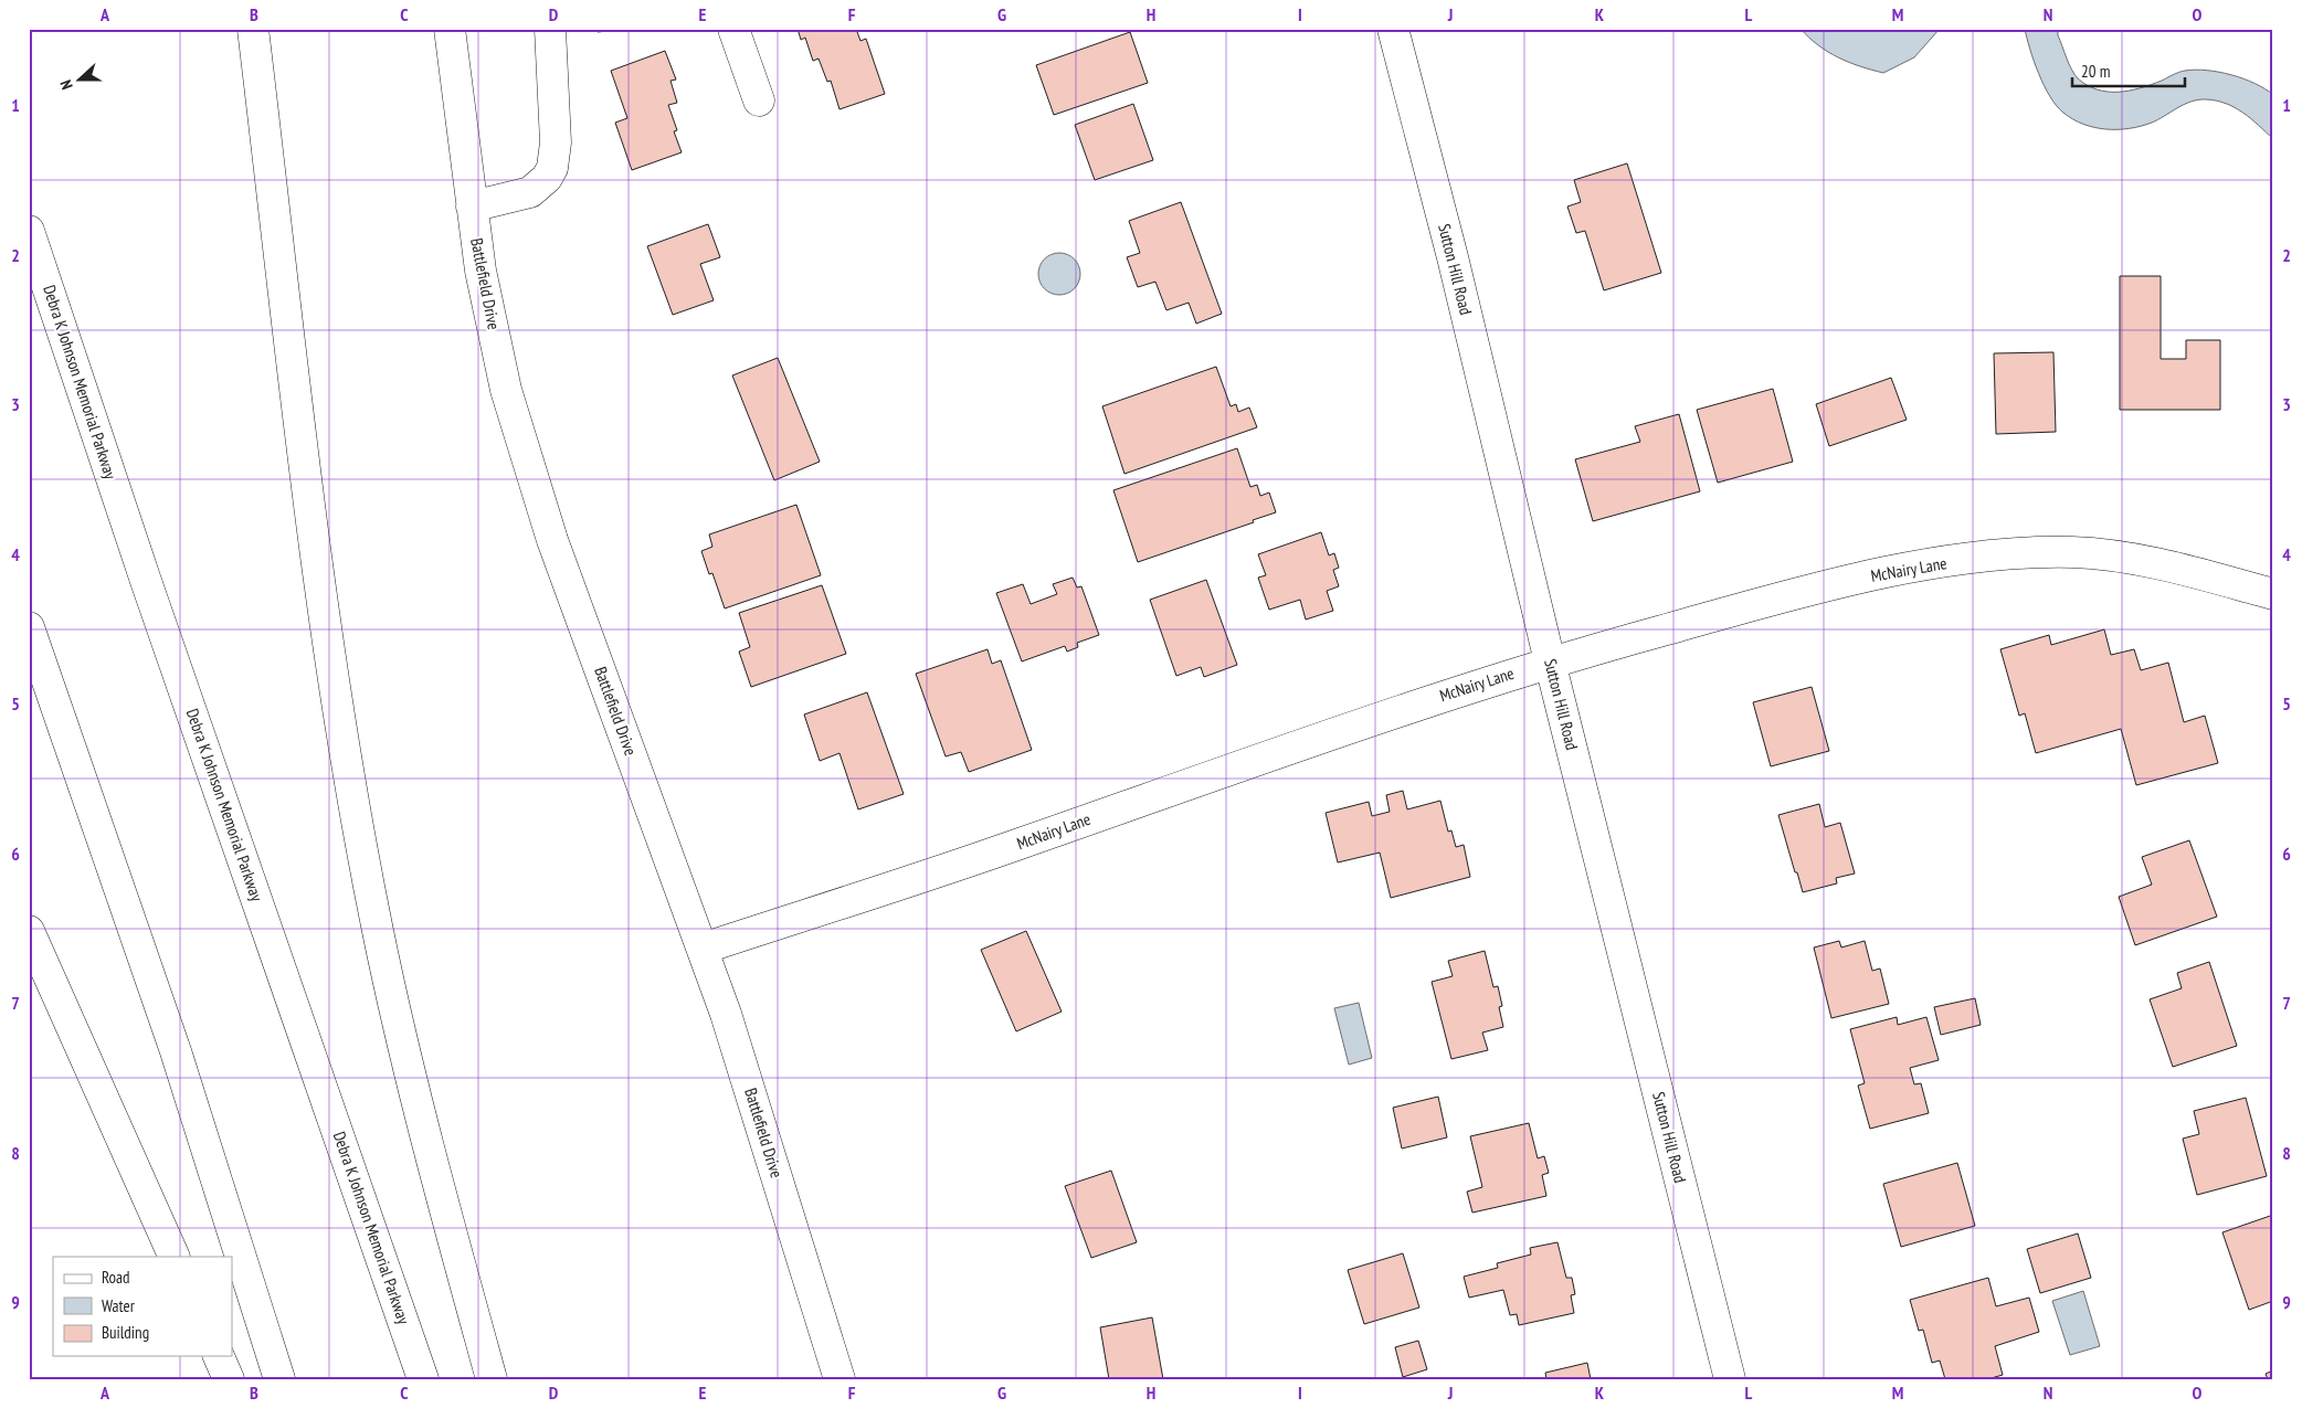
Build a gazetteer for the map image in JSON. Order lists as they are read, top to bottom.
{
  "streets": {
    "main road": [
      "Sutton Hill Road",
      "Battlefield Drive",
      "Debra K Johnson Memorial Parkway",
      "McNairy Lane"
    ]
  },
  "crossings": [
    ["Sutton Hill Road", "McNairy Lane"],
    ["Battlefield Drive", "McNairy Lane"]
  ],
  "legend": ["Road", "Water", "Building"],
  "scale_bar": "20 m",
  "north": "left",
  "grid": {
    "columns": [
      "A",
      "B",
      "C",
      "D",
      "E",
      "F",
      "G",
      "H",
      "I",
      "J",
      "K",
      "L",
      "M",
      "N",
      "O"
    ],
    "rows": [
      "1",
      "2",
      "3",
      "4",
      "5",
      "6",
      "7",
      "8",
      "9"
    ]
  }
}
